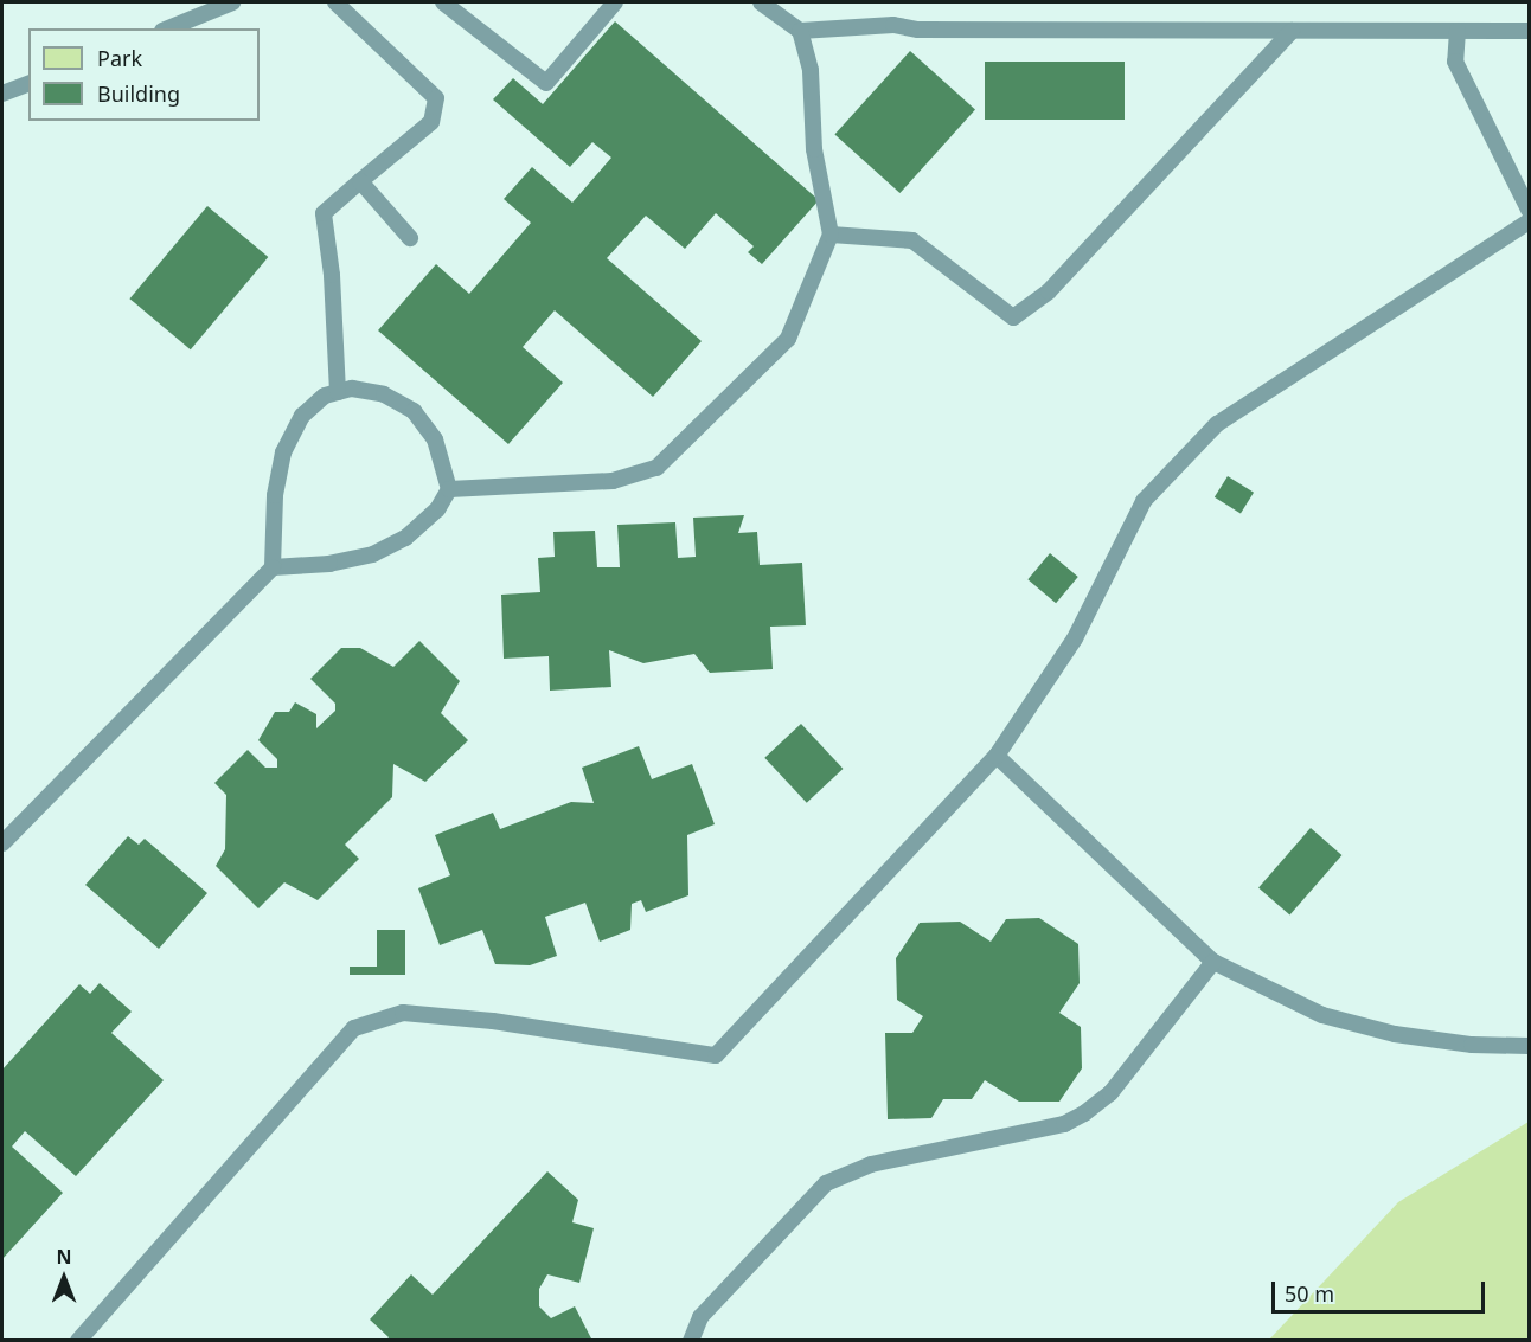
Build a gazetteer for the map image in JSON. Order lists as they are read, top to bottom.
{
  "legend": ["Park", "Building"],
  "scale_bar": "50 m",
  "north": "top"
}
